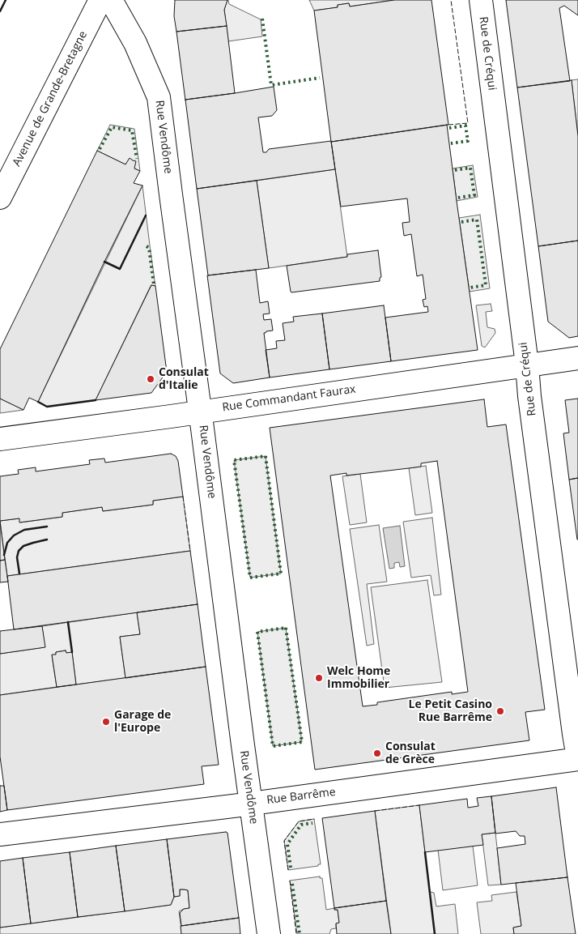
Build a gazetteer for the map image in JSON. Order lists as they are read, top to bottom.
{
  "streets": {
    "street": [
      "Rue de Créqui",
      "Avenue de Grande-Bretagne",
      "Rue Vendôme",
      "Rue Commandant Faurax",
      "Rue Barrême"
    ]
  },
  "crossings": [
    ["Rue de Créqui", "Rue Commandant Faurax"],
    ["Rue de Créqui", "Rue Barrême"],
    ["Rue Vendôme", "Rue Commandant Faurax"],
    ["Rue Vendôme", "Rue Barrême"]
  ],
  "places": [
    "Consulat d'Italie",
    "Welc Home Immobilier",
    "Le Petit Casino Rue Barrême",
    "Garage de l'Europe",
    "Consulat de Grèce"
  ]
}
